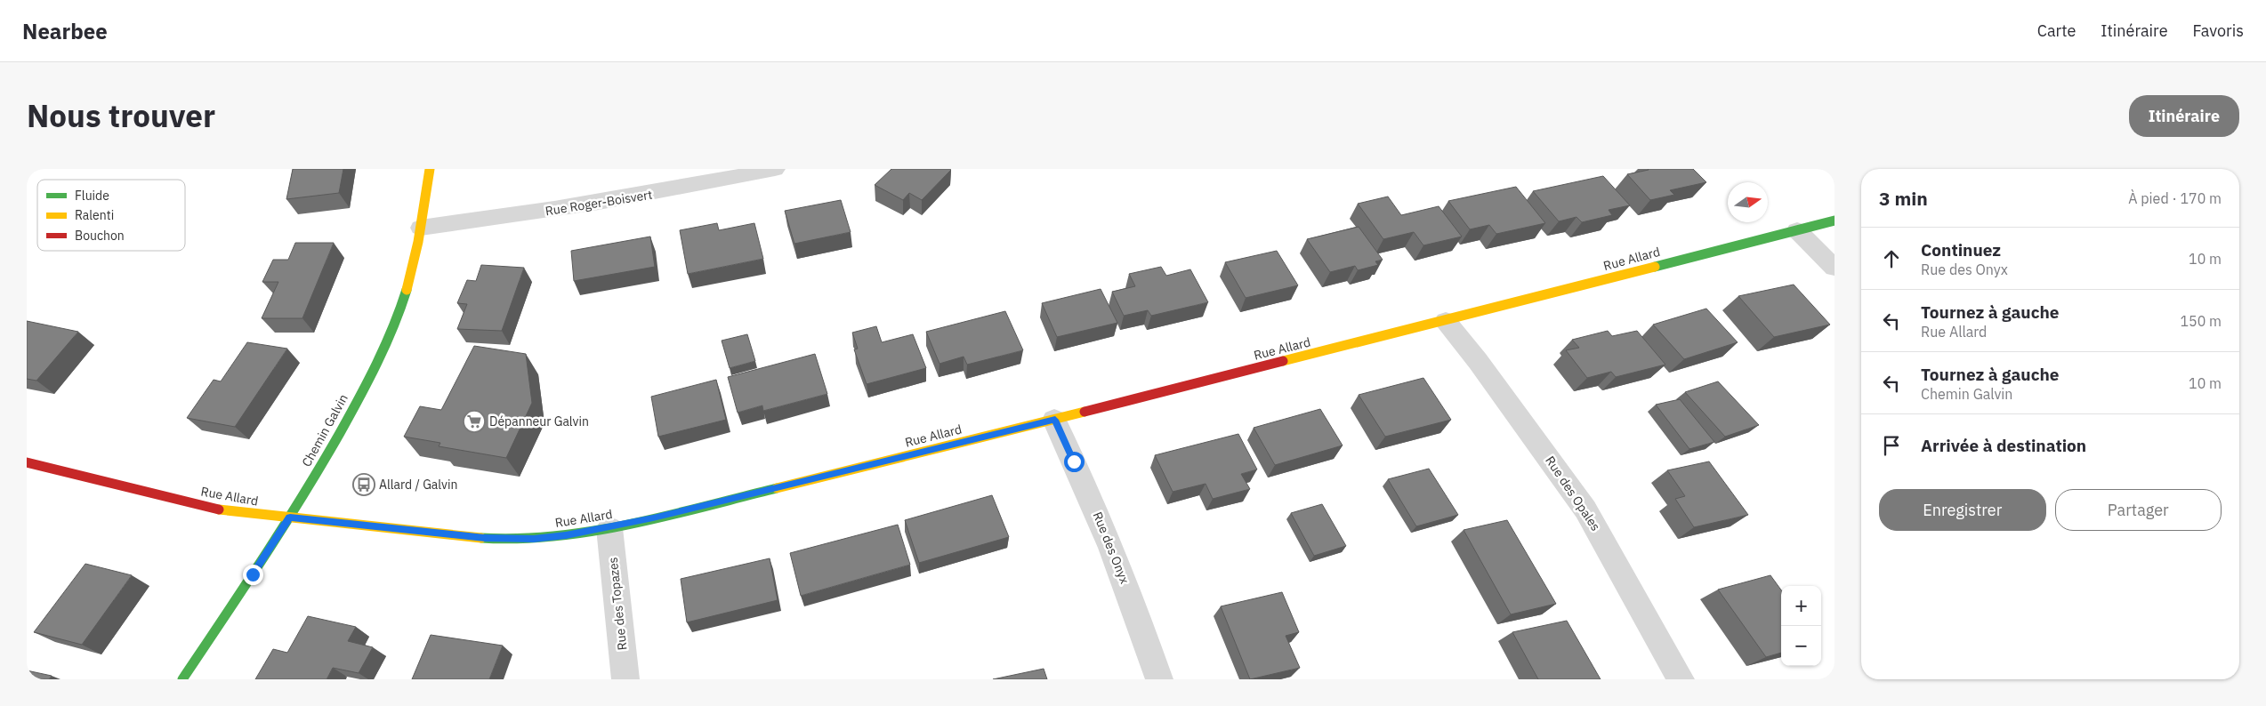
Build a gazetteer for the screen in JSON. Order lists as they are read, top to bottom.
{
  "streets": {
    "street": [
      "Rue Roger-Boisvert",
      "Rue Allard",
      "Chemin Galvin",
      "Rue des Opales",
      "Rue des Onyx",
      "Rue des Topazes"
    ]
  },
  "crossings": [
    ["Rue Roger-Boisvert", "Chemin Galvin"],
    ["Rue Allard", "Chemin Galvin"],
    ["Rue Allard", "Rue des Opales"],
    ["Rue Allard", "Rue des Onyx"],
    ["Rue Allard", "Rue des Topazes"]
  ],
  "places": {
    "supermarket": ["Dépanneur Galvin"],
    "bus stop": ["Allard / Galvin"]
  },
  "legend": ["Fluide", "Ralenti", "Bouchon"],
  "north": "right",
  "page": {
    "header": "Nearbee",
    "nav": ["Carte", "Itinéraire", "Favoris"],
    "title": "Nous trouver",
    "buttons": [
      "Itinéraire",
      ["Enregistrer", "Partager"]
    ],
    "heading": ["3 min", "À pied · 170 m"],
    "list": [
      ["Continuez", "Rue des Onyx", "10 m"],
      ["Tournez à gauche", "Rue Allard", "150 m"],
      ["Tournez à gauche", "Chemin Galvin", "10 m"],
      "Arrivée à destination"
    ],
    "map_buttons": ["+", "−"]
  }
}
